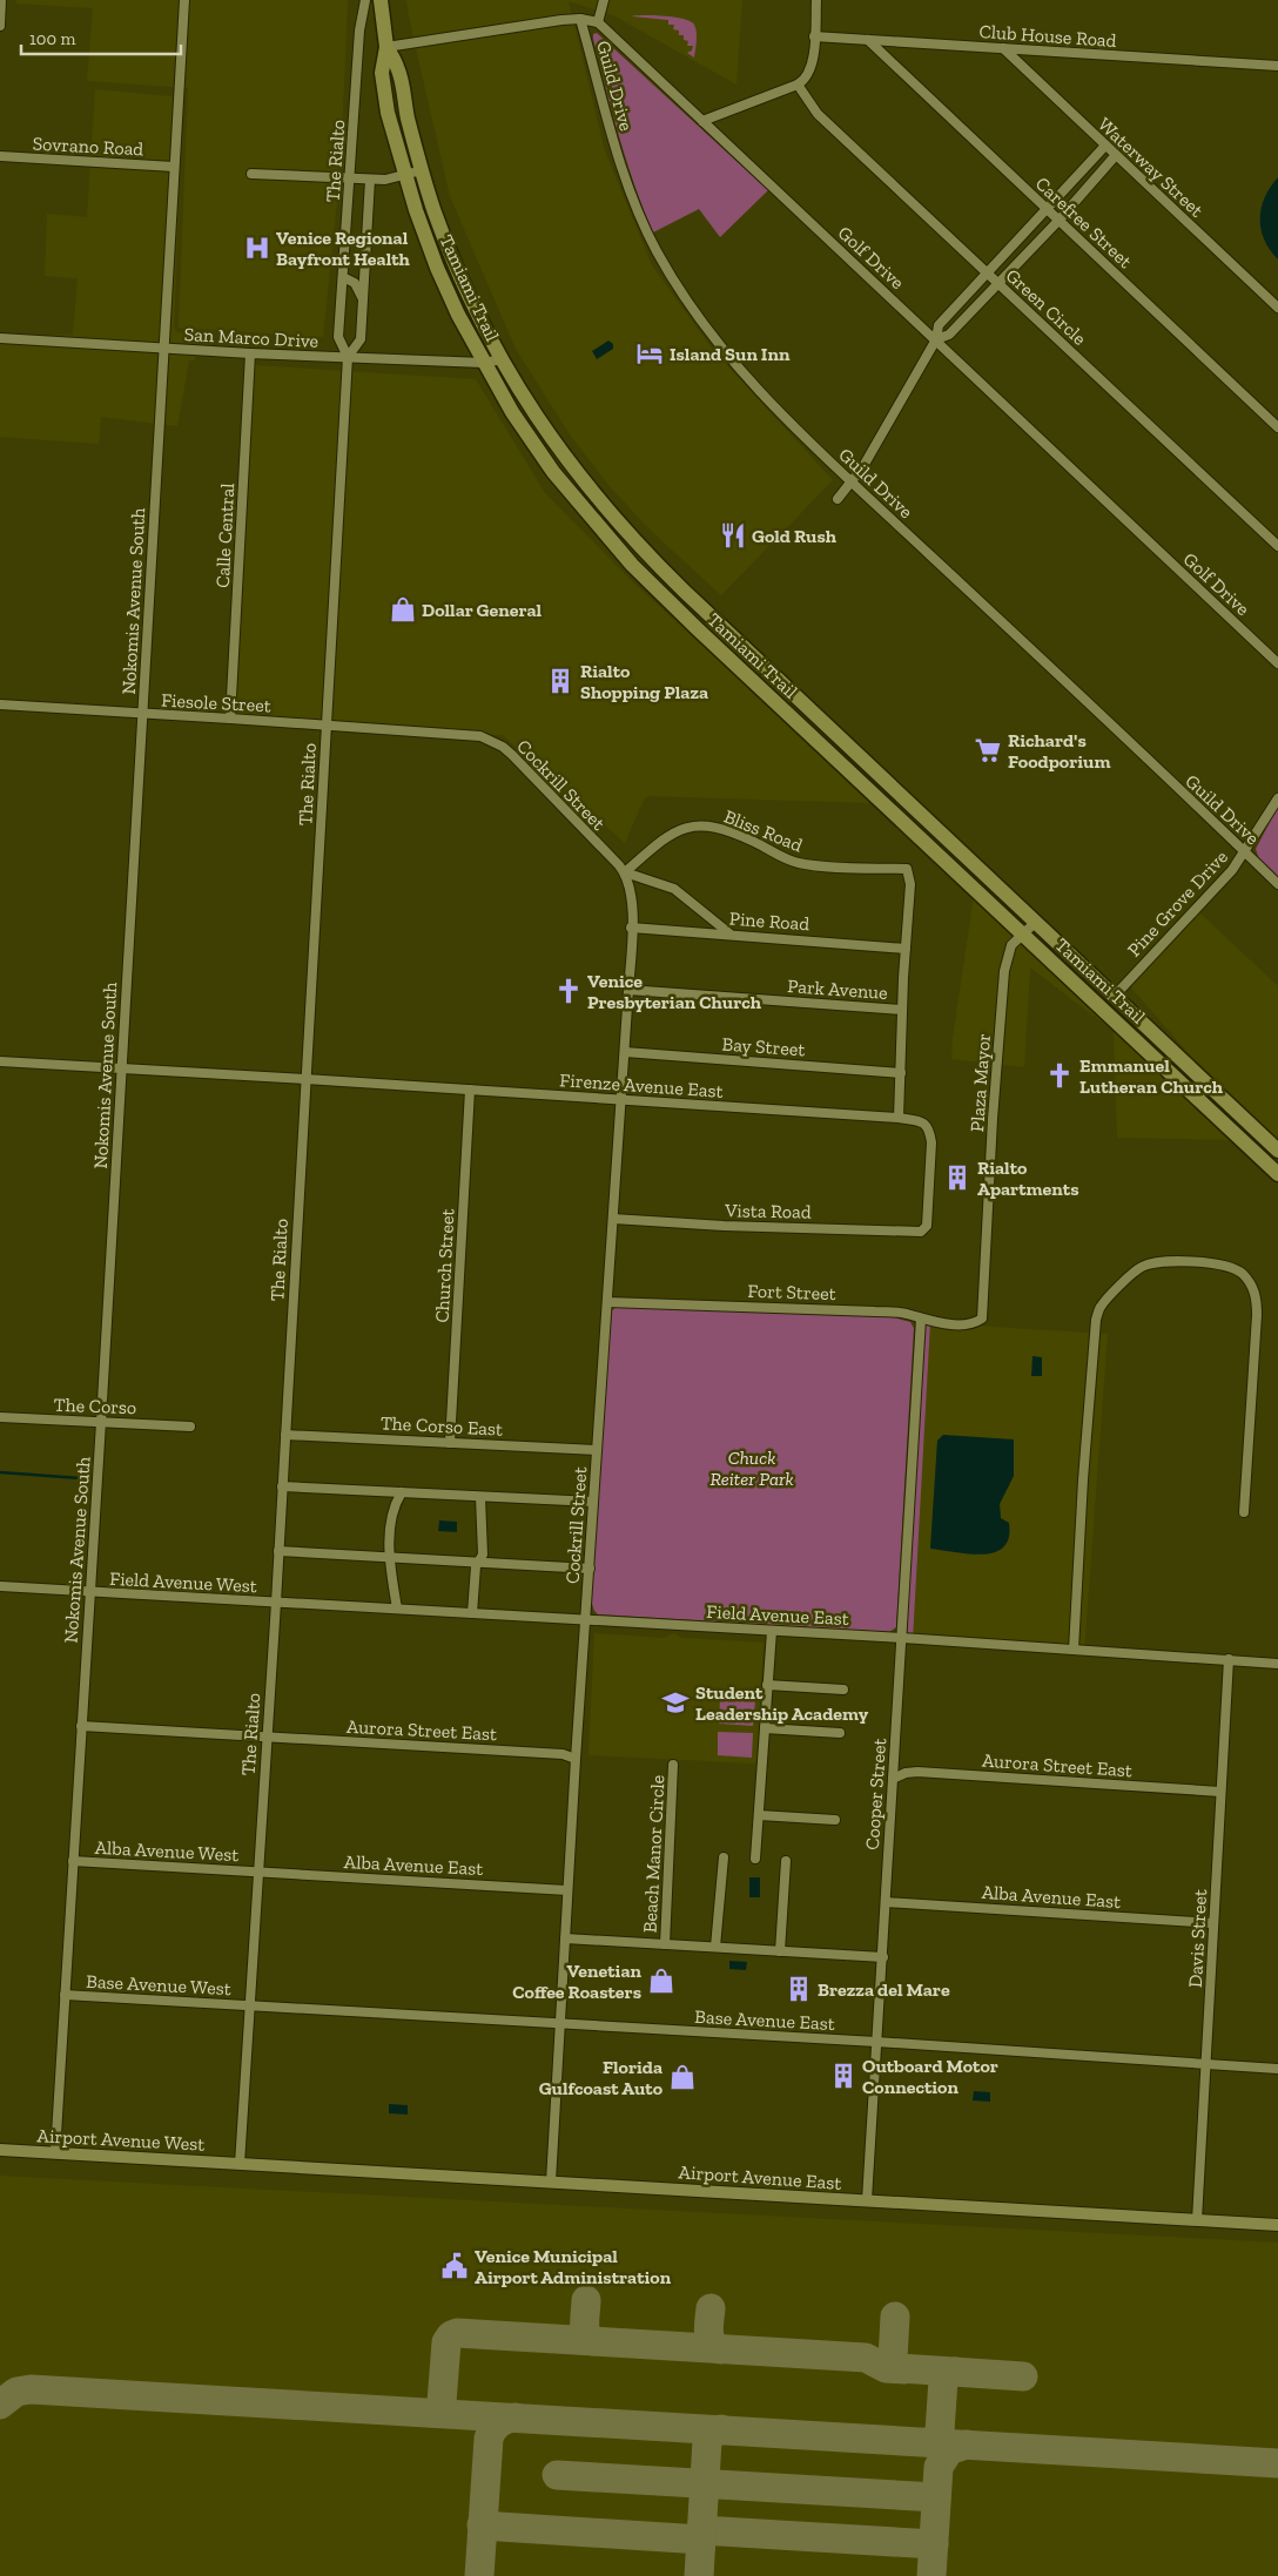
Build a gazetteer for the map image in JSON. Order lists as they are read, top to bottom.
{
  "streets": {
    "main road": ["Tamiami Trail"],
    "street": [
      "Club House Road",
      "Guild Drive",
      "Sovrano Road",
      "The Rialto",
      "Waterway Street",
      "Carefree Street",
      "Golf Drive",
      "Green Circle",
      "San Marco Drive",
      "Calle Central",
      "Nokomis Avenue South",
      "Fiesole Street",
      "Cockrill Street",
      "Bliss Road",
      "Pine Grove Drive",
      "Pine Road",
      "Park Avenue",
      "Bay Street",
      "Plaza Mayor",
      "Firenze Avenue East",
      "Vista Road",
      "Church Street",
      "Fort Street",
      "The Corso",
      "The Corso East",
      "Field Avenue West",
      "Field Avenue East",
      "Aurora Street East",
      "Cooper Street",
      "Alba Avenue West",
      "Beach Manor Circle",
      "Alba Avenue East",
      "Davis Street",
      "Base Avenue West",
      "Base Avenue East",
      "Airport Avenue West",
      "Airport Avenue East"
    ]
  },
  "crossings": [
    ["Club House Road", "Waterway Street"],
    ["Club House Road", "Carefree Street"],
    ["Guild Drive", "Pine Grove Drive"],
    ["Sovrano Road", "Nokomis Avenue South"],
    ["The Rialto", "San Marco Drive"],
    ["The Rialto", "Fiesole Street"],
    ["The Rialto", "Cockrill Street"],
    ["The Rialto", "Firenze Avenue East"],
    ["The Rialto", "The Corso East"],
    ["The Rialto", "Field Avenue West"],
    ["The Rialto", "Field Avenue East"],
    ["The Rialto", "Aurora Street East"],
    ["The Rialto", "Alba Avenue West"],
    ["The Rialto", "Alba Avenue East"],
    ["The Rialto", "Base Avenue West"],
    ["The Rialto", "Base Avenue East"],
    ["The Rialto", "Airport Avenue West"],
    ["The Rialto", "Airport Avenue East"],
    ["Tamiami Trail", "San Marco Drive"],
    ["Tamiami Trail", "Pine Grove Drive"],
    ["Tamiami Trail", "Plaza Mayor"],
    ["San Marco Drive", "Calle Central"],
    ["San Marco Drive", "Nokomis Avenue South"],
    ["Calle Central", "Fiesole Street"],
    ["Nokomis Avenue South", "Fiesole Street"],
    ["Nokomis Avenue South", "Firenze Avenue East"],
    ["Nokomis Avenue South", "The Corso"],
    ["Nokomis Avenue South", "Field Avenue West"],
    ["Nokomis Avenue South", "Aurora Street East"],
    ["Nokomis Avenue South", "Alba Avenue West"],
    ["Nokomis Avenue South", "Base Avenue West"],
    ["Nokomis Avenue South", "Airport Avenue West"],
    ["Fiesole Street", "Cockrill Street"],
    ["Cockrill Street", "Bliss Road"],
    ["Cockrill Street", "Pine Road"],
    ["Cockrill Street", "Park Avenue"],
    ["Cockrill Street", "Bay Street"],
    ["Cockrill Street", "Firenze Avenue East"],
    ["Cockrill Street", "Vista Road"],
    ["Cockrill Street", "Fort Street"],
    ["Cockrill Street", "The Corso East"],
    ["Cockrill Street", "Field Avenue East"],
    ["Cockrill Street", "Aurora Street East"],
    ["Cockrill Street", "Alba Avenue East"],
    ["Cockrill Street", "Base Avenue East"],
    ["Cockrill Street", "Airport Avenue East"],
    ["Bliss Road", "Pine Road"],
    ["Plaza Mayor", "Fort Street"],
    ["Firenze Avenue East", "Vista Road"],
    ["Firenze Avenue East", "Church Street"],
    ["Church Street", "The Corso East"],
    ["Fort Street", "Cooper Street"],
    ["Field Avenue West", "Field Avenue East"],
    ["Field Avenue East", "Cooper Street"],
    ["Field Avenue East", "Davis Street"],
    ["Aurora Street East", "Cooper Street"],
    ["Aurora Street East", "Davis Street"],
    ["Cooper Street", "Alba Avenue East"],
    ["Cooper Street", "Base Avenue East"],
    ["Cooper Street", "Airport Avenue East"],
    ["Alba Avenue West", "Alba Avenue East"],
    ["Alba Avenue East", "Davis Street"],
    ["Davis Street", "Base Avenue East"],
    ["Davis Street", "Airport Avenue East"],
    ["Base Avenue West", "Base Avenue East"],
    ["Airport Avenue West", "Airport Avenue East"]
  ],
  "parks": ["Chuck Reiter Park"],
  "places": {
    "hospital": ["Venice Regional Bayfront Health"],
    "hotel": ["Island Sun Inn"],
    "restaurant": ["Gold Rush"],
    "shop": ["Dollar General", "Venetian Coffee Roasters", "Florida Gulfcoast Auto"],
    "building": [
      "Rialto Shopping Plaza",
      "Rialto Apartments",
      "Brezza del Mare",
      "Outboard Motor Connection"
    ],
    "supermarket": ["Richard's Foodporium"],
    "church": ["Venice Presbyterian Church", "Emmanuel Lutheran Church"],
    "school or university": ["Student Leadership Academy"],
    "public building": ["Venice Municipal Airport Administration"]
  },
  "scale_bar": "100 m"
}
